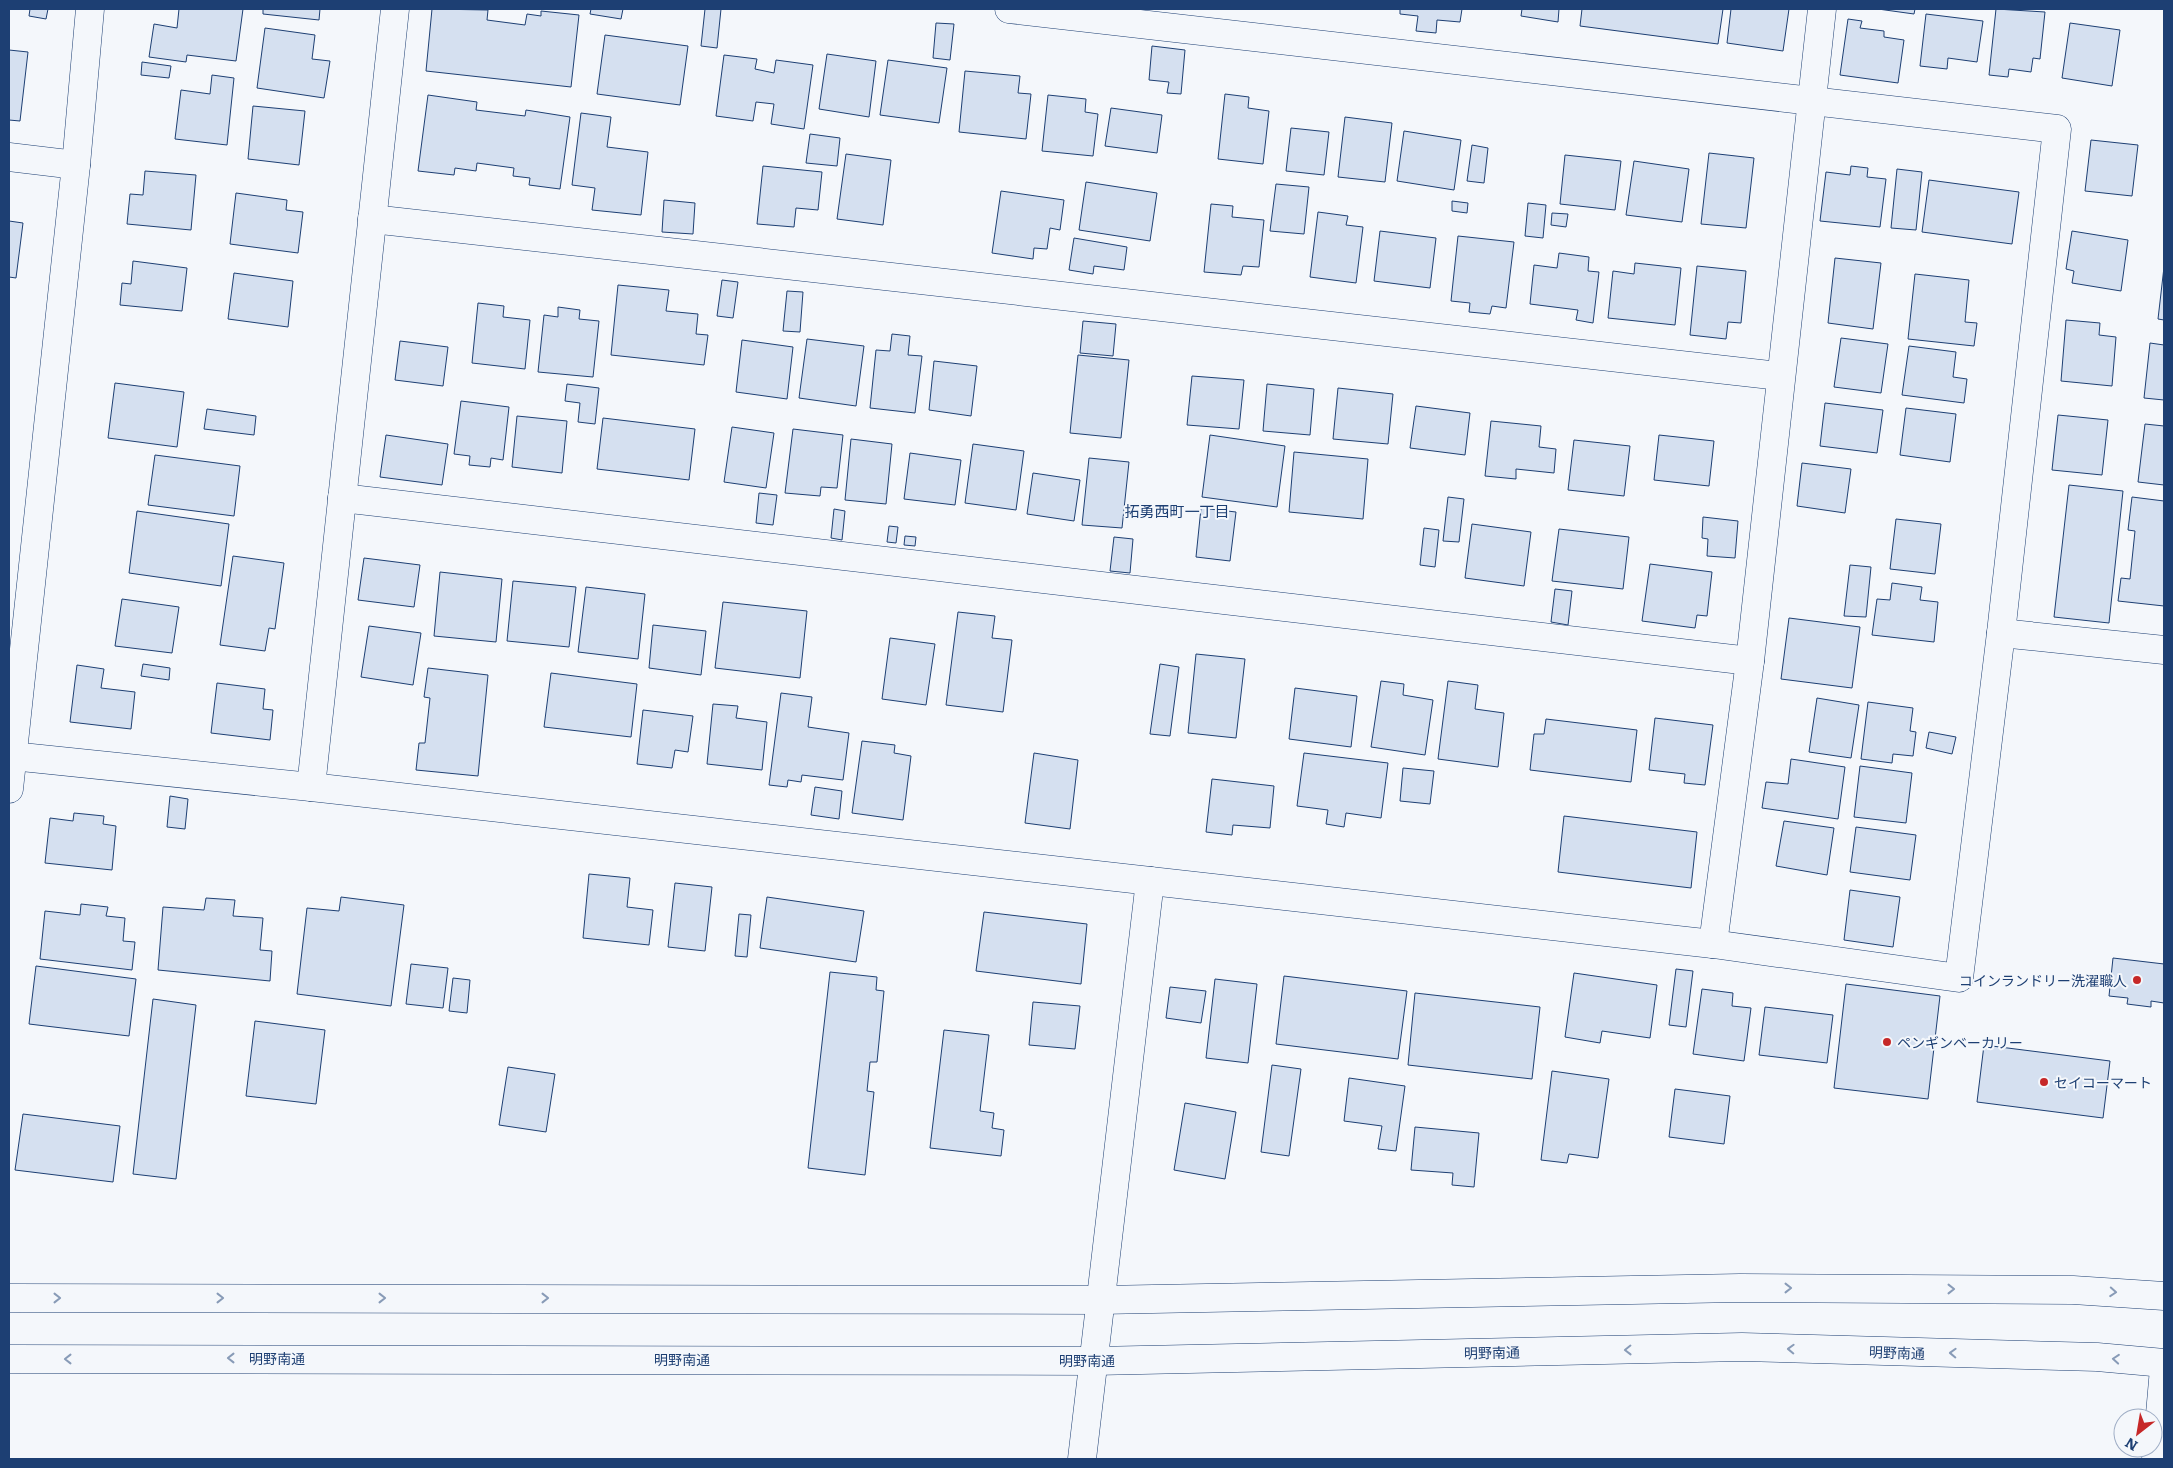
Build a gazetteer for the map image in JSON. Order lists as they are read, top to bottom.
{
  "streets": {
    "street": ["明野南通"]
  },
  "districts": ["拓勇西町一丁目"],
  "places": ["コインランドリー洗濯職人", "ペンギンベーカリー", "セイコーマート"],
  "north": "bottom left"
}
